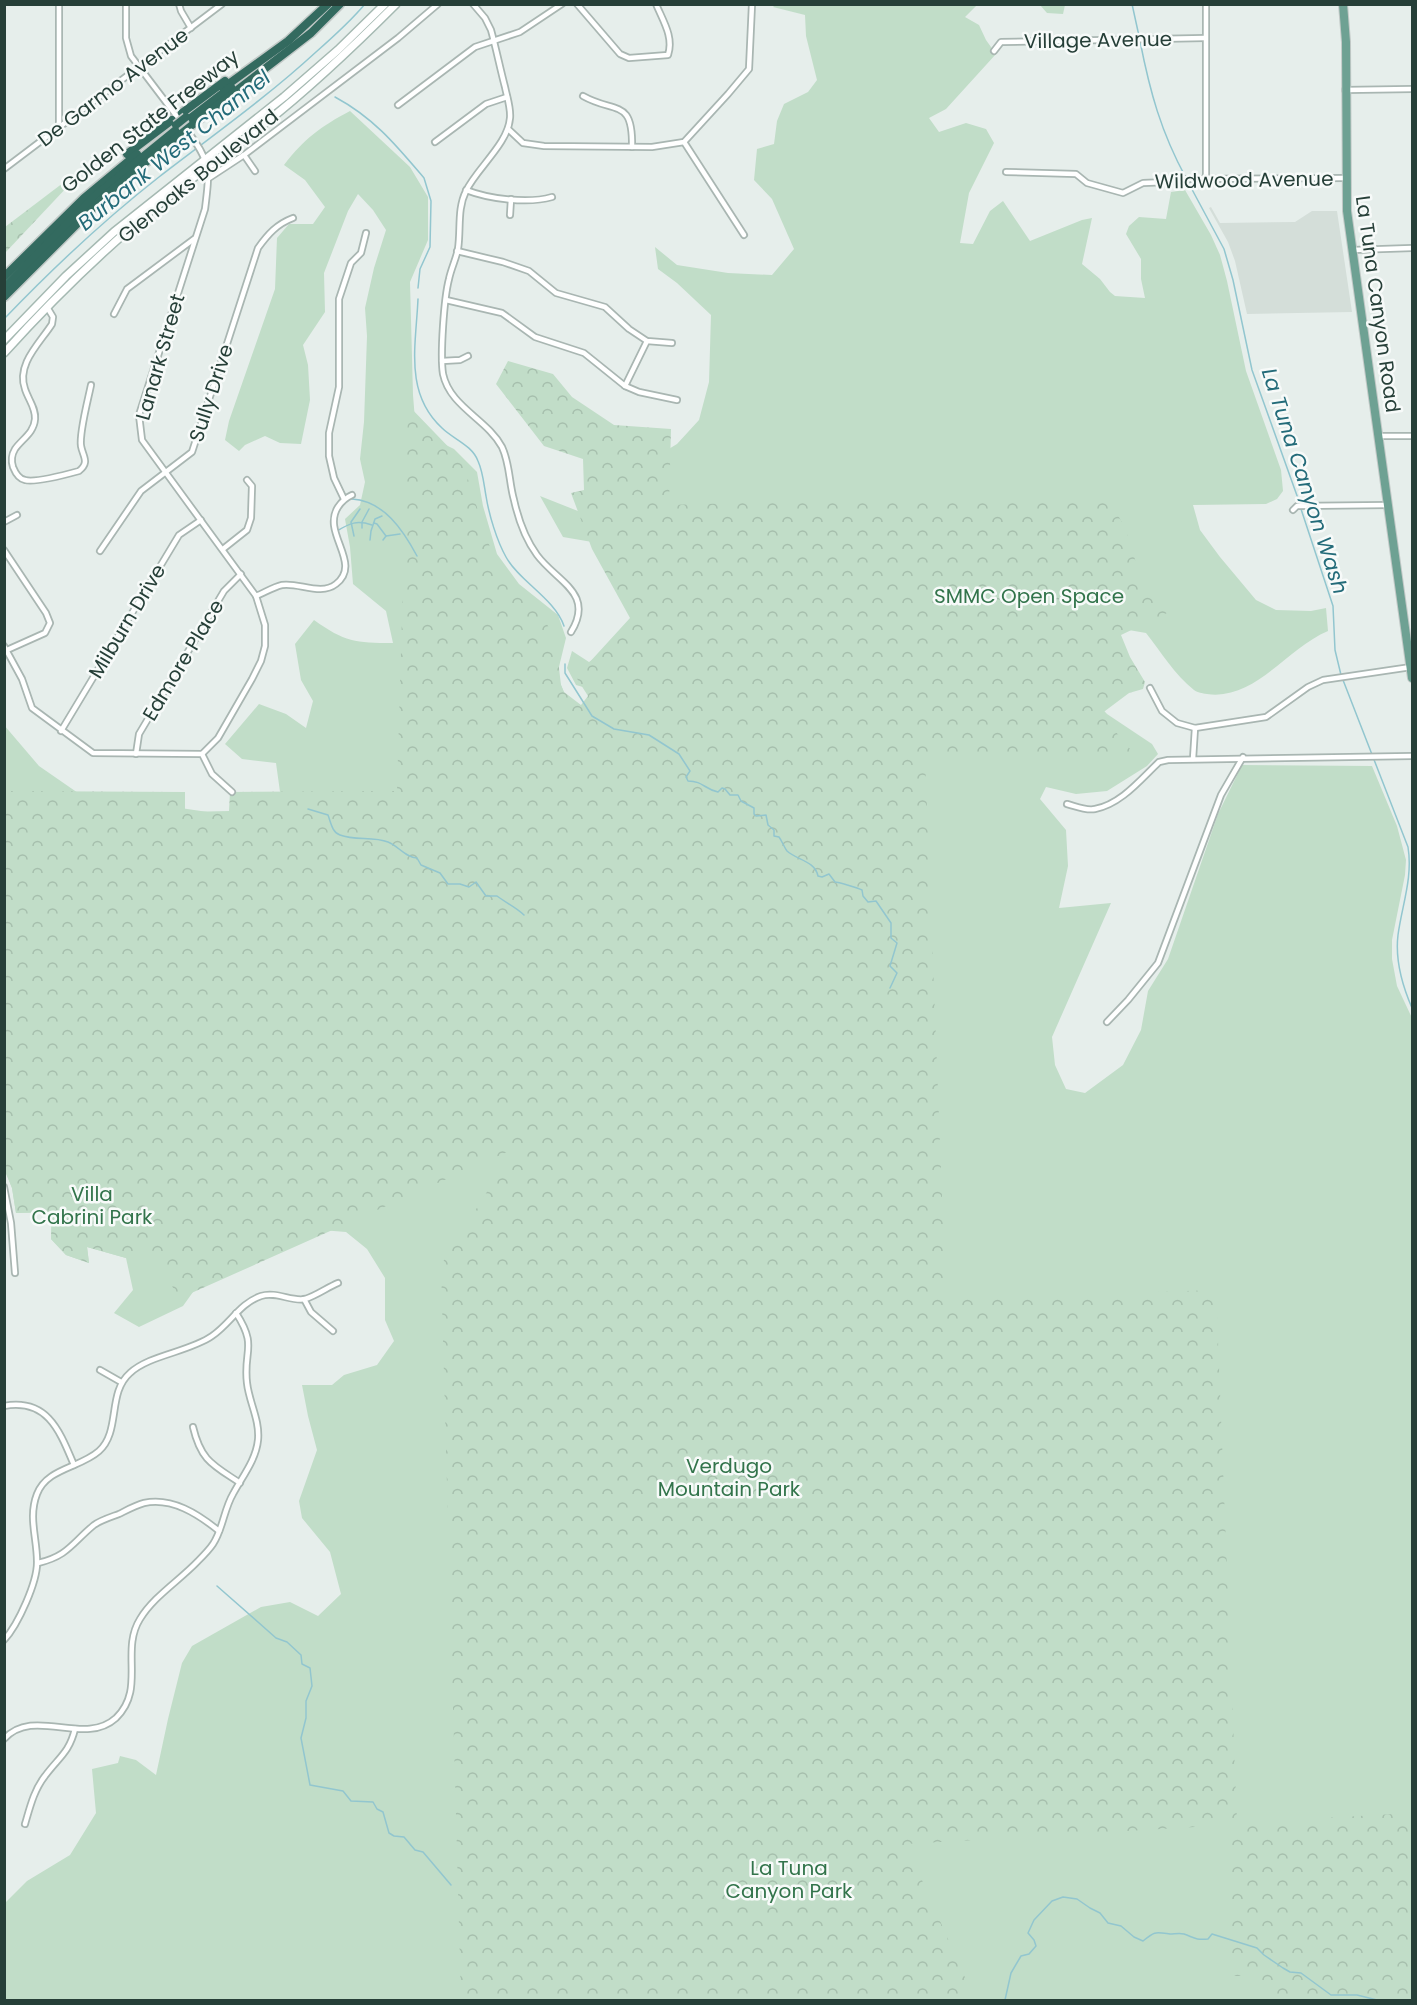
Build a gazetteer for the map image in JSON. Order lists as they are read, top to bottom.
{
  "streets": {
    "highway": ["Golden State Freeway"],
    "main road": ["Glenoaks Boulevard", "La Tuna Canyon Road"],
    "street": [
      "Village Avenue",
      "De Garmo Avenue",
      "Wildwood Avenue",
      "Lanark Street",
      "Sully Drive",
      "Milburn Drive",
      "Edmore Place"
    ]
  },
  "crossings": [
    ["De Garmo Avenue", "Lanark Street"],
    ["Glenoaks Boulevard", "Lanark Street"],
    ["Wildwood Avenue", "La Tuna Canyon Road"],
    ["Lanark Street", "Sully Drive"],
    ["Lanark Street", "Milburn Drive"],
    ["Lanark Street", "Edmore Place"]
  ],
  "water": ["Burbank West Channel", "La Tuna Canyon Wash"],
  "parks": [
    "SMMC Open Space",
    "Villa Cabrini Park",
    "Verdugo Mountain Park",
    "La Tuna Canyon Park"
  ]
}
